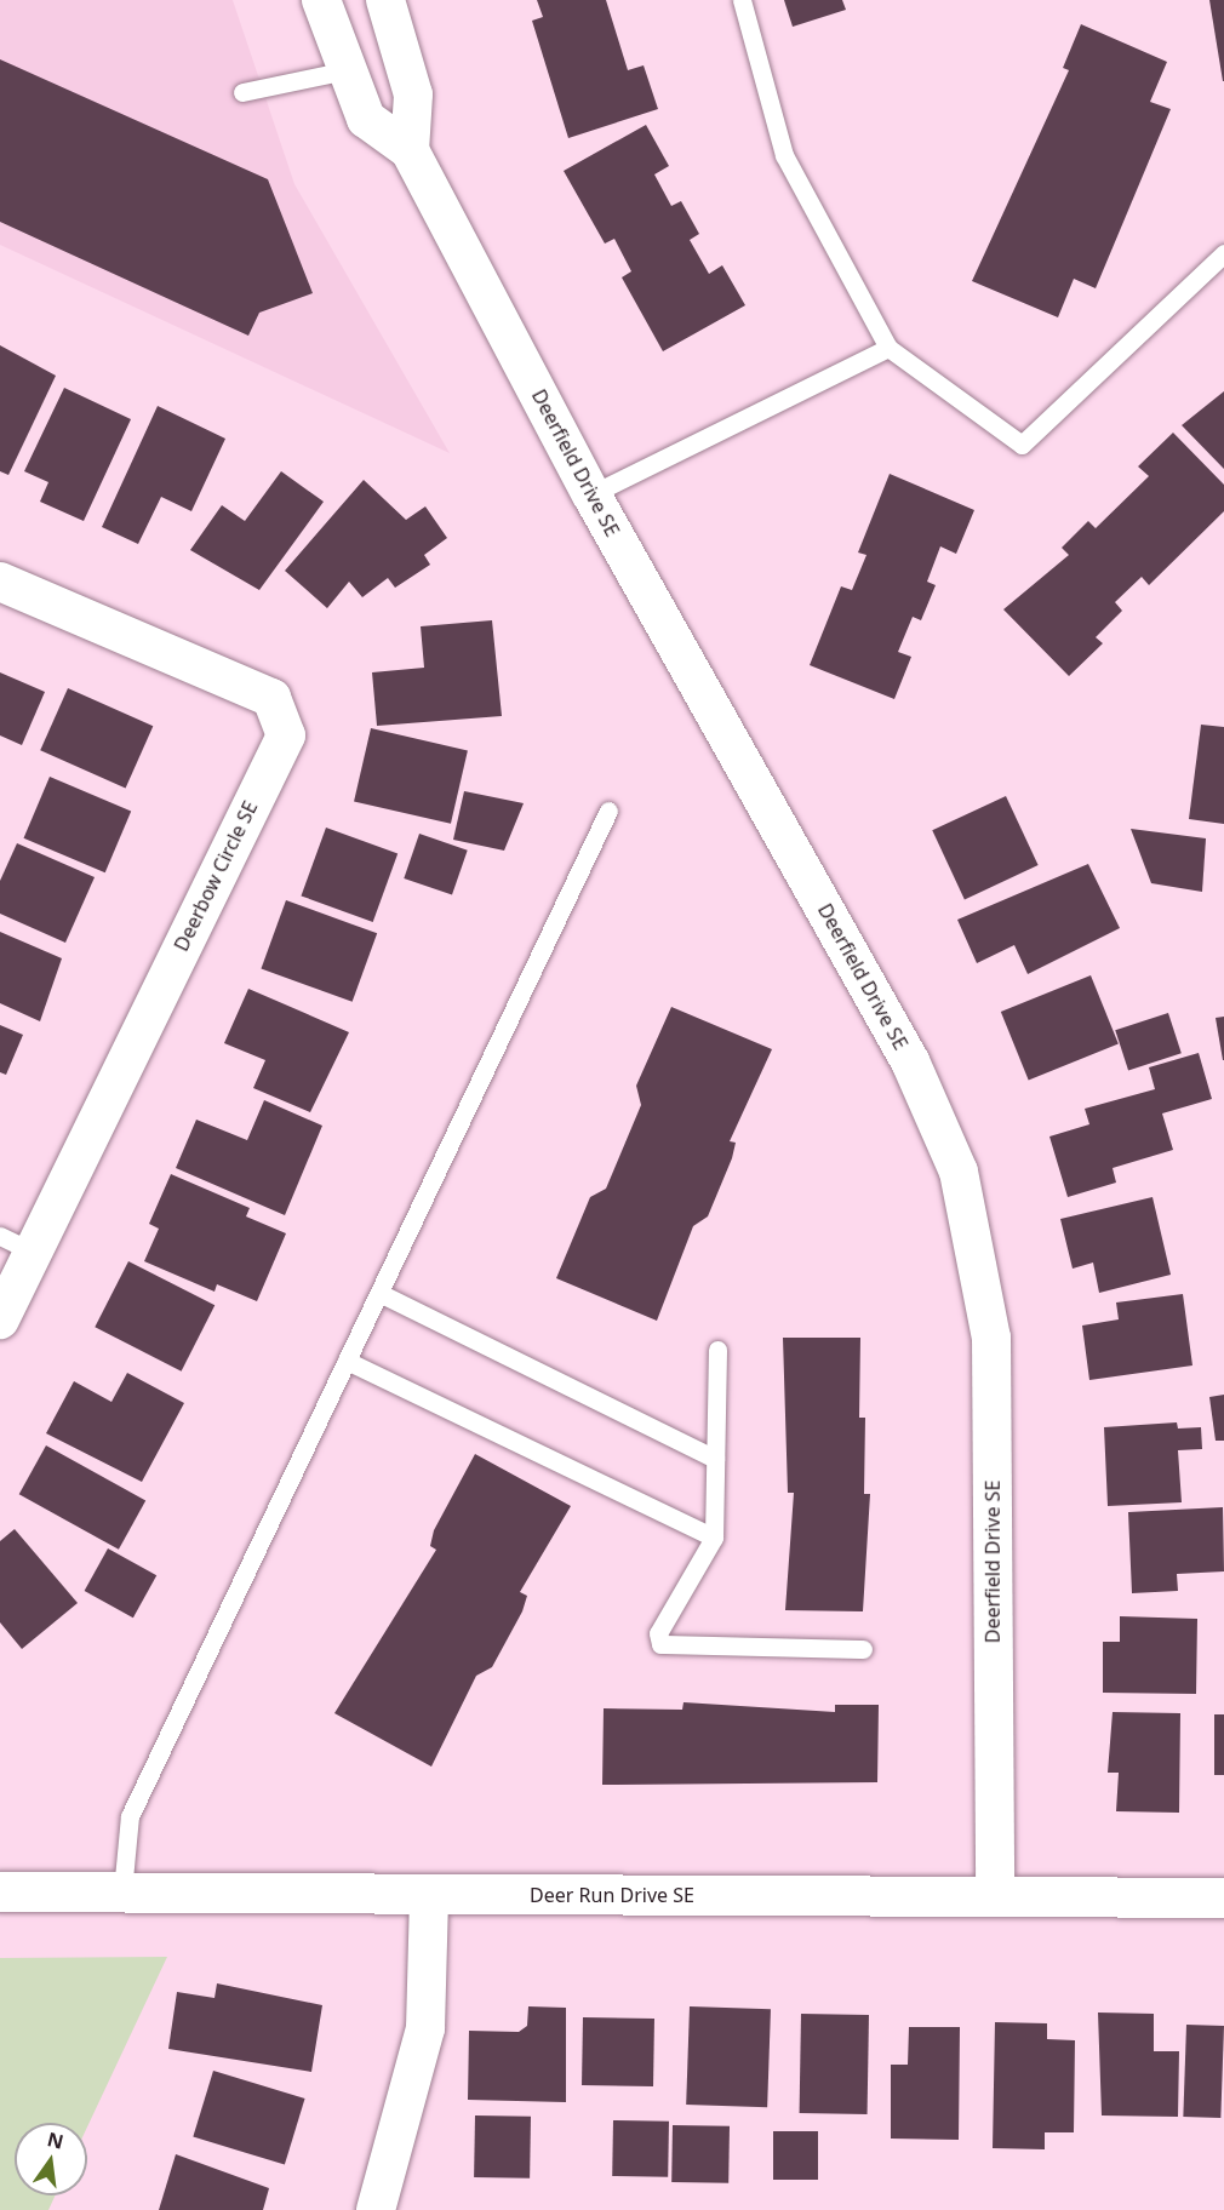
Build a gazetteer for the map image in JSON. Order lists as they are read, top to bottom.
{
  "streets": {
    "street": ["Deerfield Drive SE", "Deerbow Circle SE", "Deer Run Drive SE"]
  },
  "crossings": [
    ["Deerfield Drive SE", "Deer Run Drive SE"]
  ],
  "north": "top"
}
